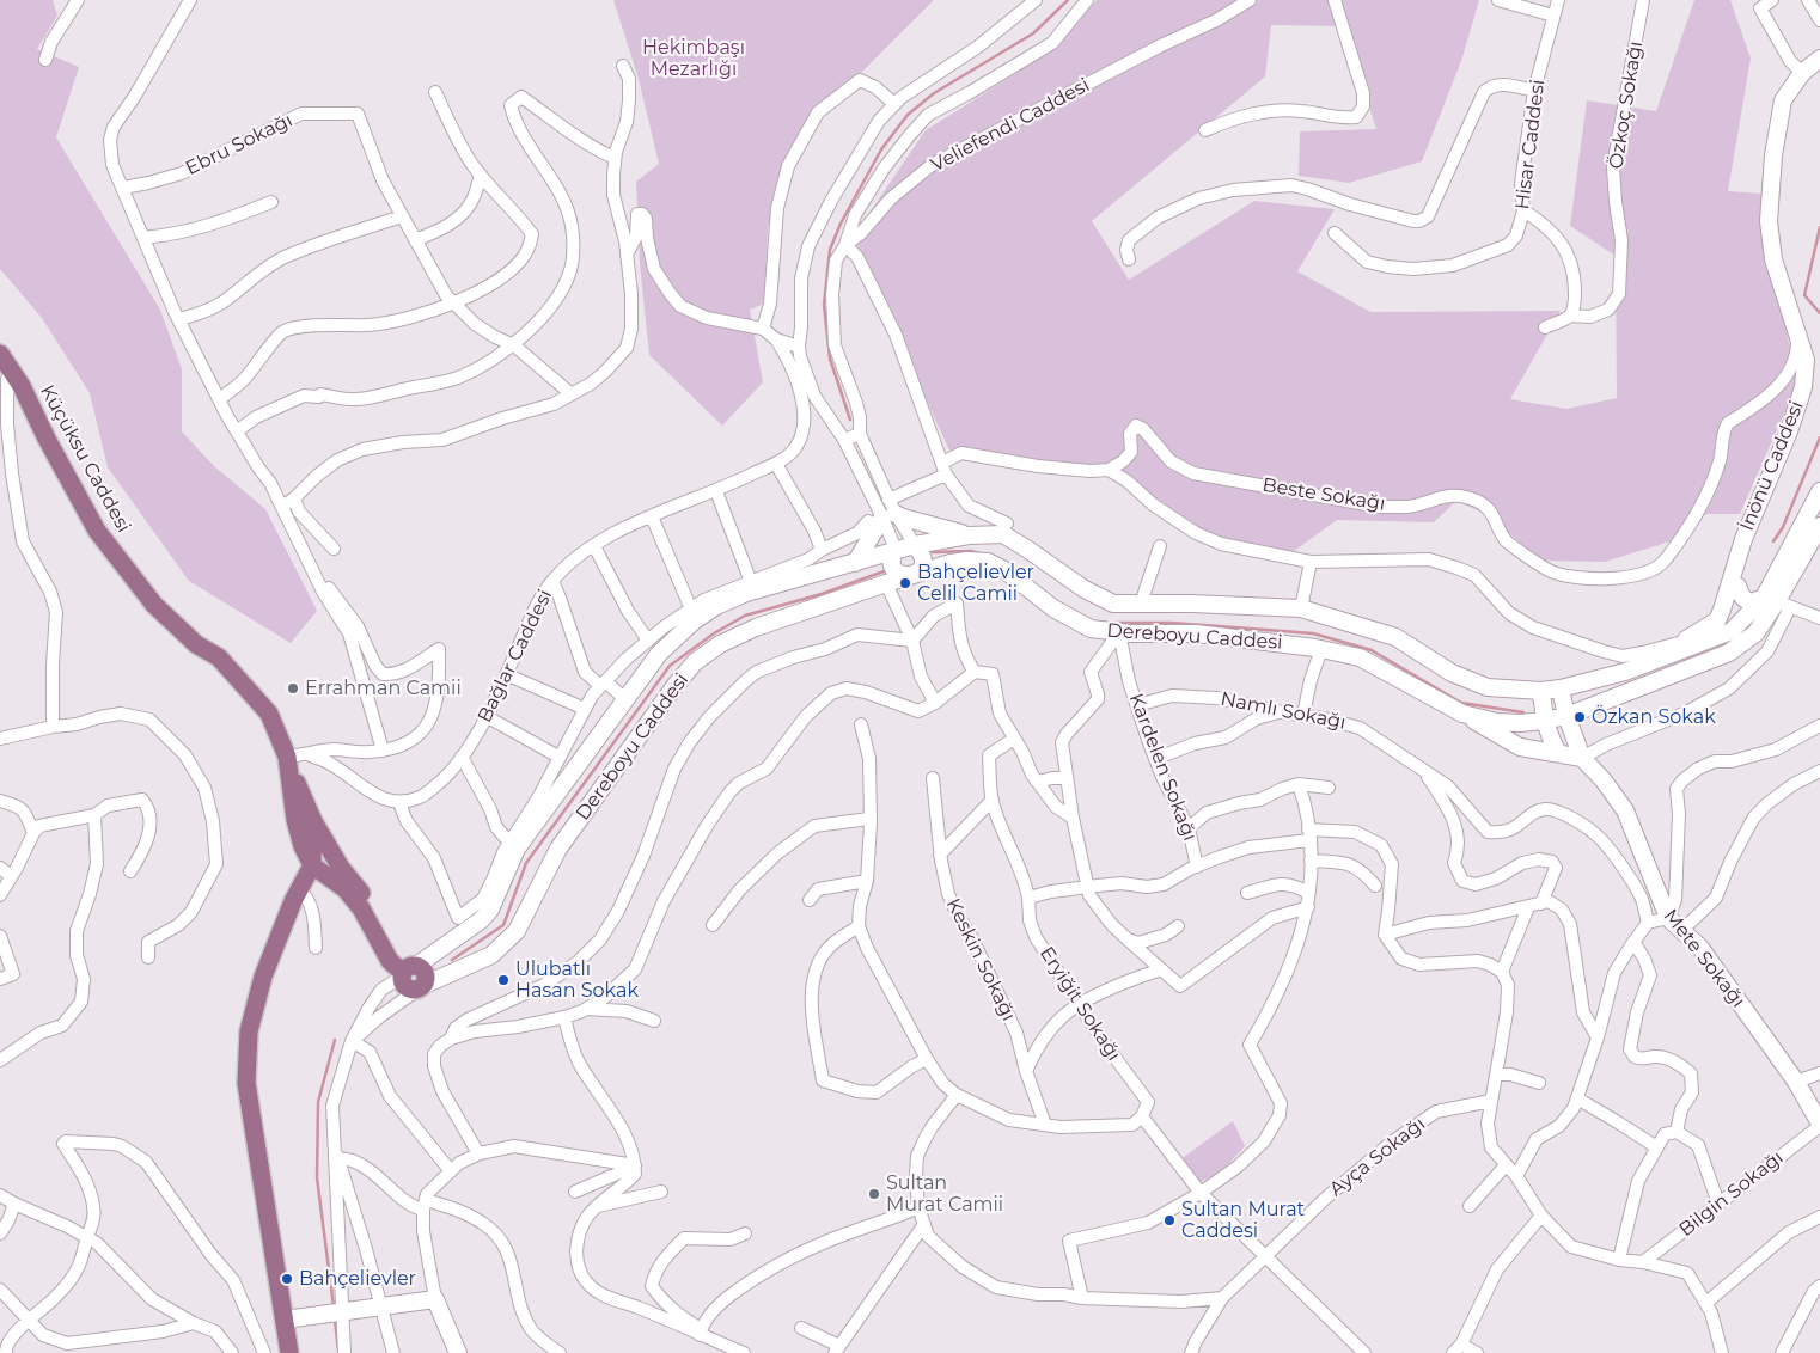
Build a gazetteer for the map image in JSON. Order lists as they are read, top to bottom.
{
  "streets": {
    "main road": [
      "Küçüksu Caddesi",
      "İnönü Caddesi",
      "Dereboyu Caddesi",
      "Mete Sokağı"
    ],
    "street": [
      "Özkoç Sokağı",
      "Veliefendi Caddesi",
      "Ebru Sokağı",
      "Hisar Caddesi",
      "Beste Sokağı",
      "Bağlar Caddesi",
      "Namlı Sokağı",
      "Kardelen Sokağı",
      "Keskin Sokağı",
      "Eryiğit Sokağı",
      "Ayça Sokağı",
      "Bilgin Sokağı"
    ]
  },
  "crossings": [
    ["Küçüksu Caddesi", "Dereboyu Caddesi"],
    ["İnönü Caddesi", "Beste Sokağı"],
    ["İnönü Caddesi", "Dereboyu Caddesi"],
    ["Dereboyu Caddesi", "Kardelen Sokağı"],
    ["Dereboyu Caddesi", "Mete Sokağı"],
    ["Namlı Sokağı", "Kardelen Sokağı"],
    ["Mete Sokağı", "Bilgin Sokağı"]
  ],
  "parks": ["Hekimbaşı Mezarlığı"],
  "places": [
    "Bahçelievler Celil Camii",
    "Errahman Camii",
    "Özkan Sokak",
    "Ulubatlı Hasan Sokak",
    "Sultan Murat Camii",
    "Sultan Murat Caddesi",
    "Bahçelievler"
  ]
}
